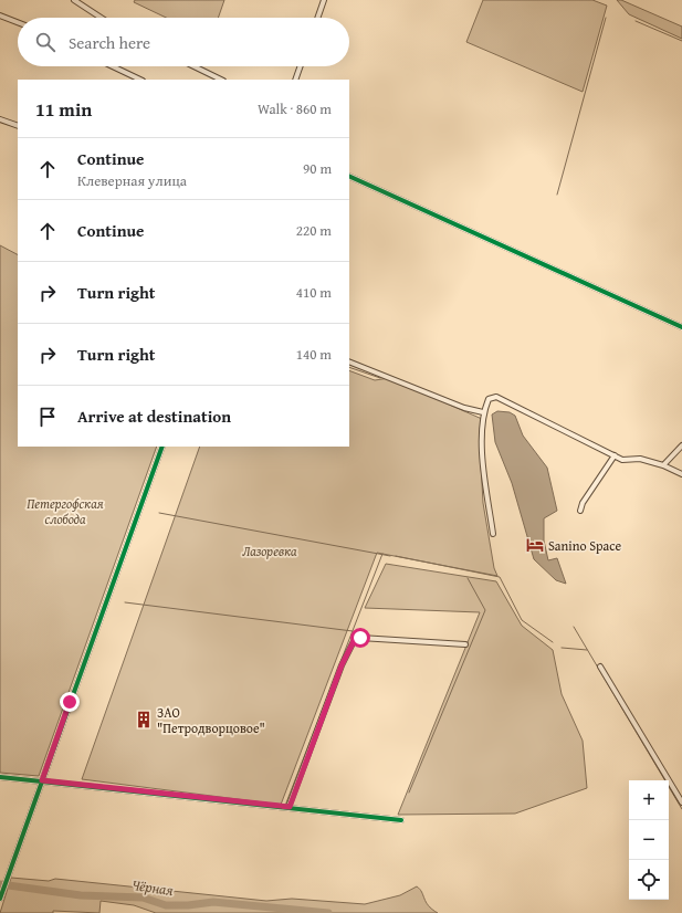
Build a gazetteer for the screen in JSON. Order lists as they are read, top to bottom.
{
  "water": ["Чёрная"],
  "parks": ["Петергофская слобода", "Лазоревка"],
  "places": {
    "hotel": ["Sanino Space"],
    "building": ["ЗАО \"Петродворцовое\""]
  },
  "page": {
    "search": "Search here",
    "heading": ["11 min", "Walk · 860 m"],
    "list": [
      ["Continue", "Клеверная улица", "90 m"],
      ["Continue", "220 m"],
      ["Turn right", "410 m"],
      ["Turn right", "140 m"],
      "Arrive at destination"
    ],
    "map_buttons": ["+", "−"]
  }
}
